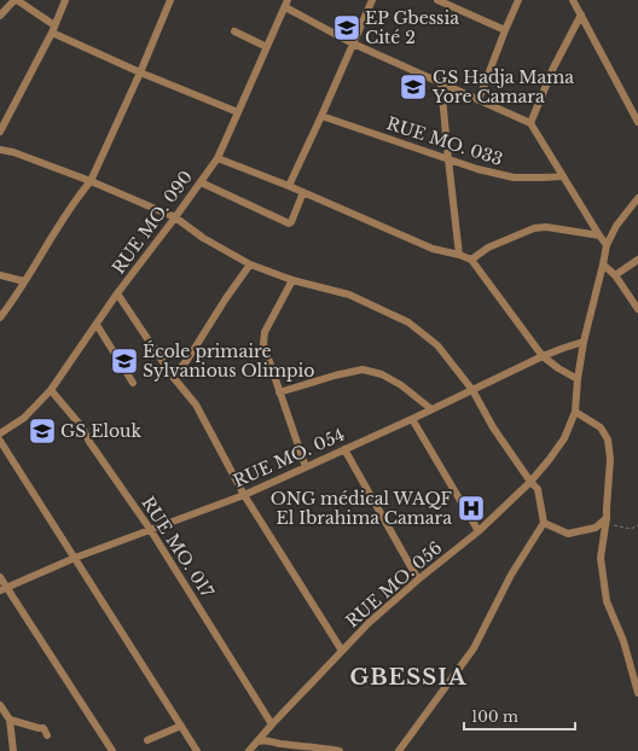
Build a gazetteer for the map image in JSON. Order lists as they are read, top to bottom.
{
  "streets": {
    "street": [
      "RUE MO. 033",
      "RUE MO. 090",
      "RUE MO. 054",
      "RUE MO. 017",
      "RUE MO. 056"
    ]
  },
  "crossings": [
    ["RUE MO. 090", "RUE MO. 017"],
    ["RUE MO. 054", "RUE MO. 017"],
    ["RUE MO. 054", "RUE MO. 056"],
    ["RUE MO. 017", "RUE MO. 056"]
  ],
  "districts": ["GBESSIA"],
  "places": {
    "school or university": [
      "EP Gbessia Cité 2",
      "GS Hadja Mama Yore Camara",
      "École primaire Sylvanious Olimpio",
      "GS Elouk"
    ],
    "hospital": ["ONG médical WAQF El Ibrahima Camara"]
  },
  "scale_bar": "100 m"
}
